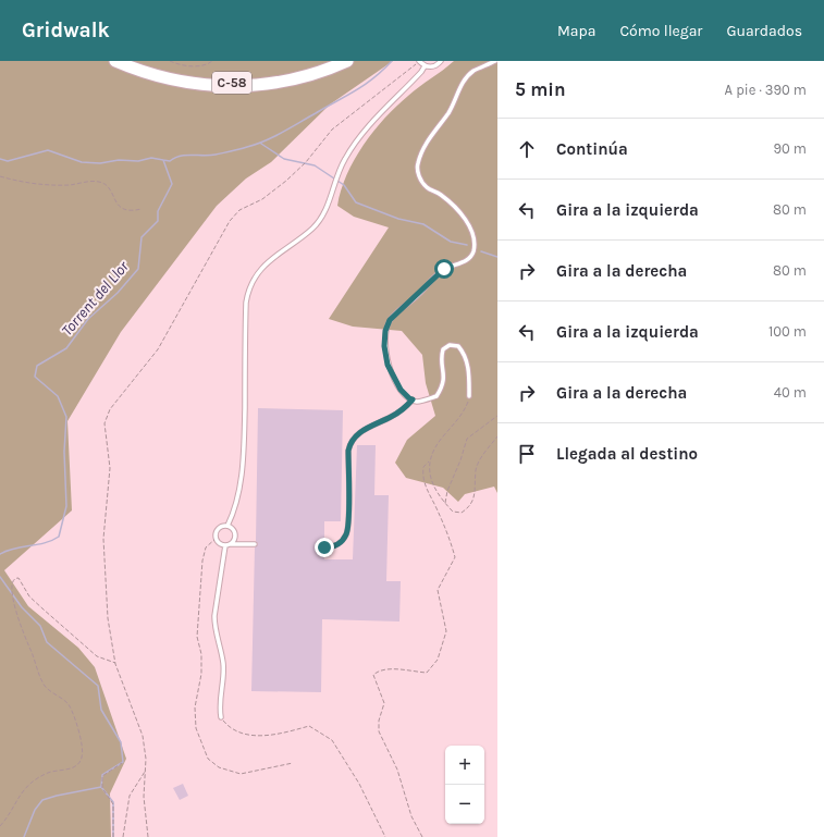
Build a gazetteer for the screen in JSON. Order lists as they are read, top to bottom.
{
  "streets": {
    "main road": ["C-58"]
  },
  "water": ["Torrent del Llor"],
  "page": {
    "header": "Gridwalk",
    "nav": ["Mapa", "Cómo llegar", "Guardados"],
    "heading": ["5 min", "A pie · 390 m"],
    "list": [
      ["Continúa", "90 m"],
      ["Gira a la izquierda", "80 m"],
      ["Gira a la derecha", "80 m"],
      ["Gira a la izquierda", "100 m"],
      ["Gira a la derecha", "40 m"],
      "Llegada al destino"
    ],
    "map_buttons": ["+", "−"]
  }
}
